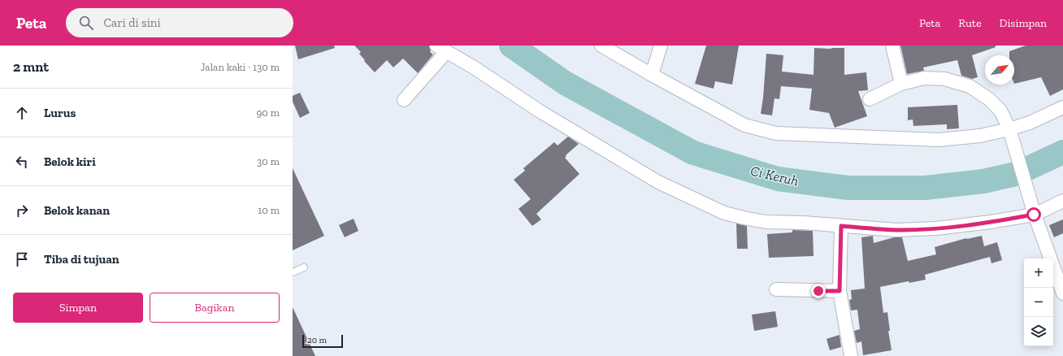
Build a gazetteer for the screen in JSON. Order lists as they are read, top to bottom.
{
  "water": ["Ci Keruh"],
  "scale_bar": "20 m",
  "north": "top right",
  "page": {
    "header": "Peta",
    "search": "Cari di sini",
    "nav": ["Peta", "Rute", "Disimpan"],
    "heading": ["2 mnt", "Jalan kaki · 130 m"],
    "list": [
      ["Lurus", "90 m"],
      ["Belok kiri", "30 m"],
      ["Belok kanan", "10 m"],
      "Tiba di tujuan"
    ],
    "map_buttons": ["+", "−"],
    "buttons": ["Simpan", "Bagikan"],
    "scale": "20 m"
  }
}
